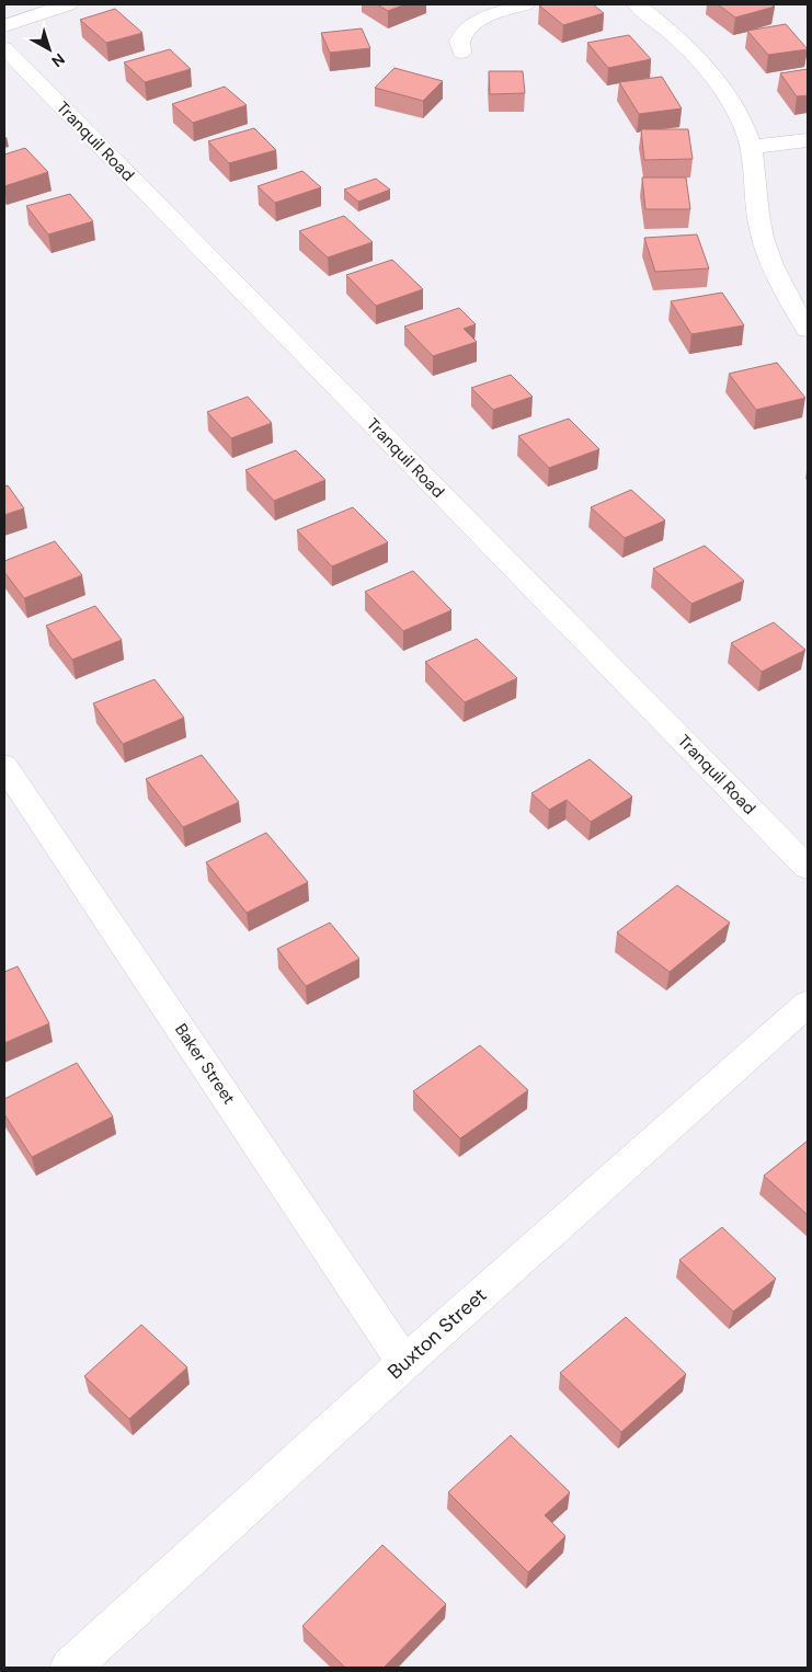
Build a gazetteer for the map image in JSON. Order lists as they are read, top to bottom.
{
  "streets": {
    "street": ["Tranquil Road", "Baker Street", "Buxton Street"]
  },
  "crossings": [
    ["Baker Street", "Buxton Street"]
  ],
  "north": "bottom right"
}
